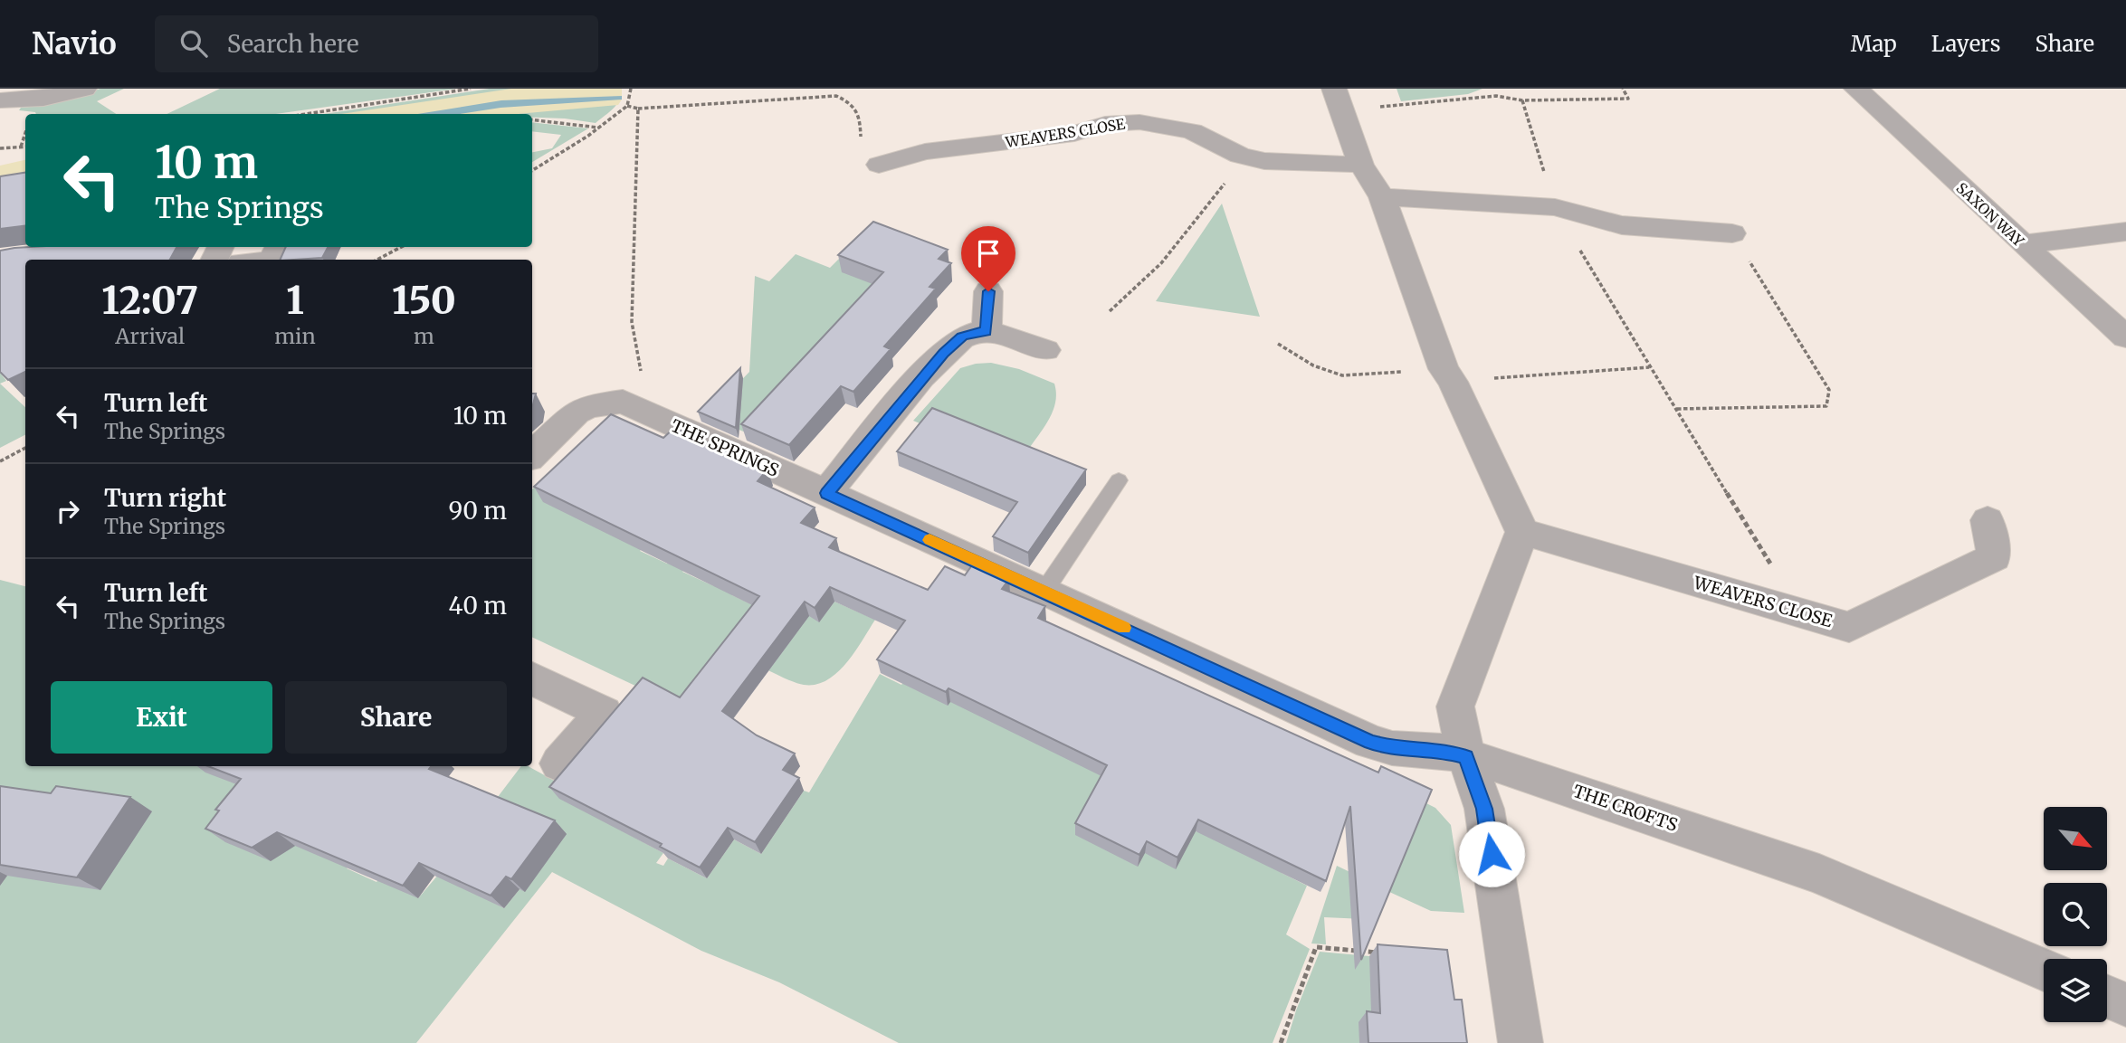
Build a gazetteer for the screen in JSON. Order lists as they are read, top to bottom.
{
  "streets": {
    "street": [
      "WEAVERS CLOSE",
      "SAXON WAY",
      "THE SPRINGS",
      "THE CROFTS"
    ]
  },
  "crossings": [
    ["THE SPRINGS", "THE CROFTS"]
  ],
  "north": "bottom right",
  "page": {
    "header": "Navio",
    "search": "Search here",
    "nav": ["Map", "Layers", "Share"],
    "turn": ["10 m", "The Springs"],
    "eta": [
      "12:07",
      "Arrival",
      "1",
      "min",
      "150",
      "m"
    ],
    "list": [
      {
        "name": "Turn left",
        "note": "The Springs",
        "value": "10 m"
      },
      {
        "name": "Turn right",
        "note": "The Springs",
        "value": "90 m"
      },
      {
        "name": "Turn left",
        "note": "The Springs",
        "value": "40 m"
      }
    ],
    "buttons": ["Exit", "Share"]
  }
}
